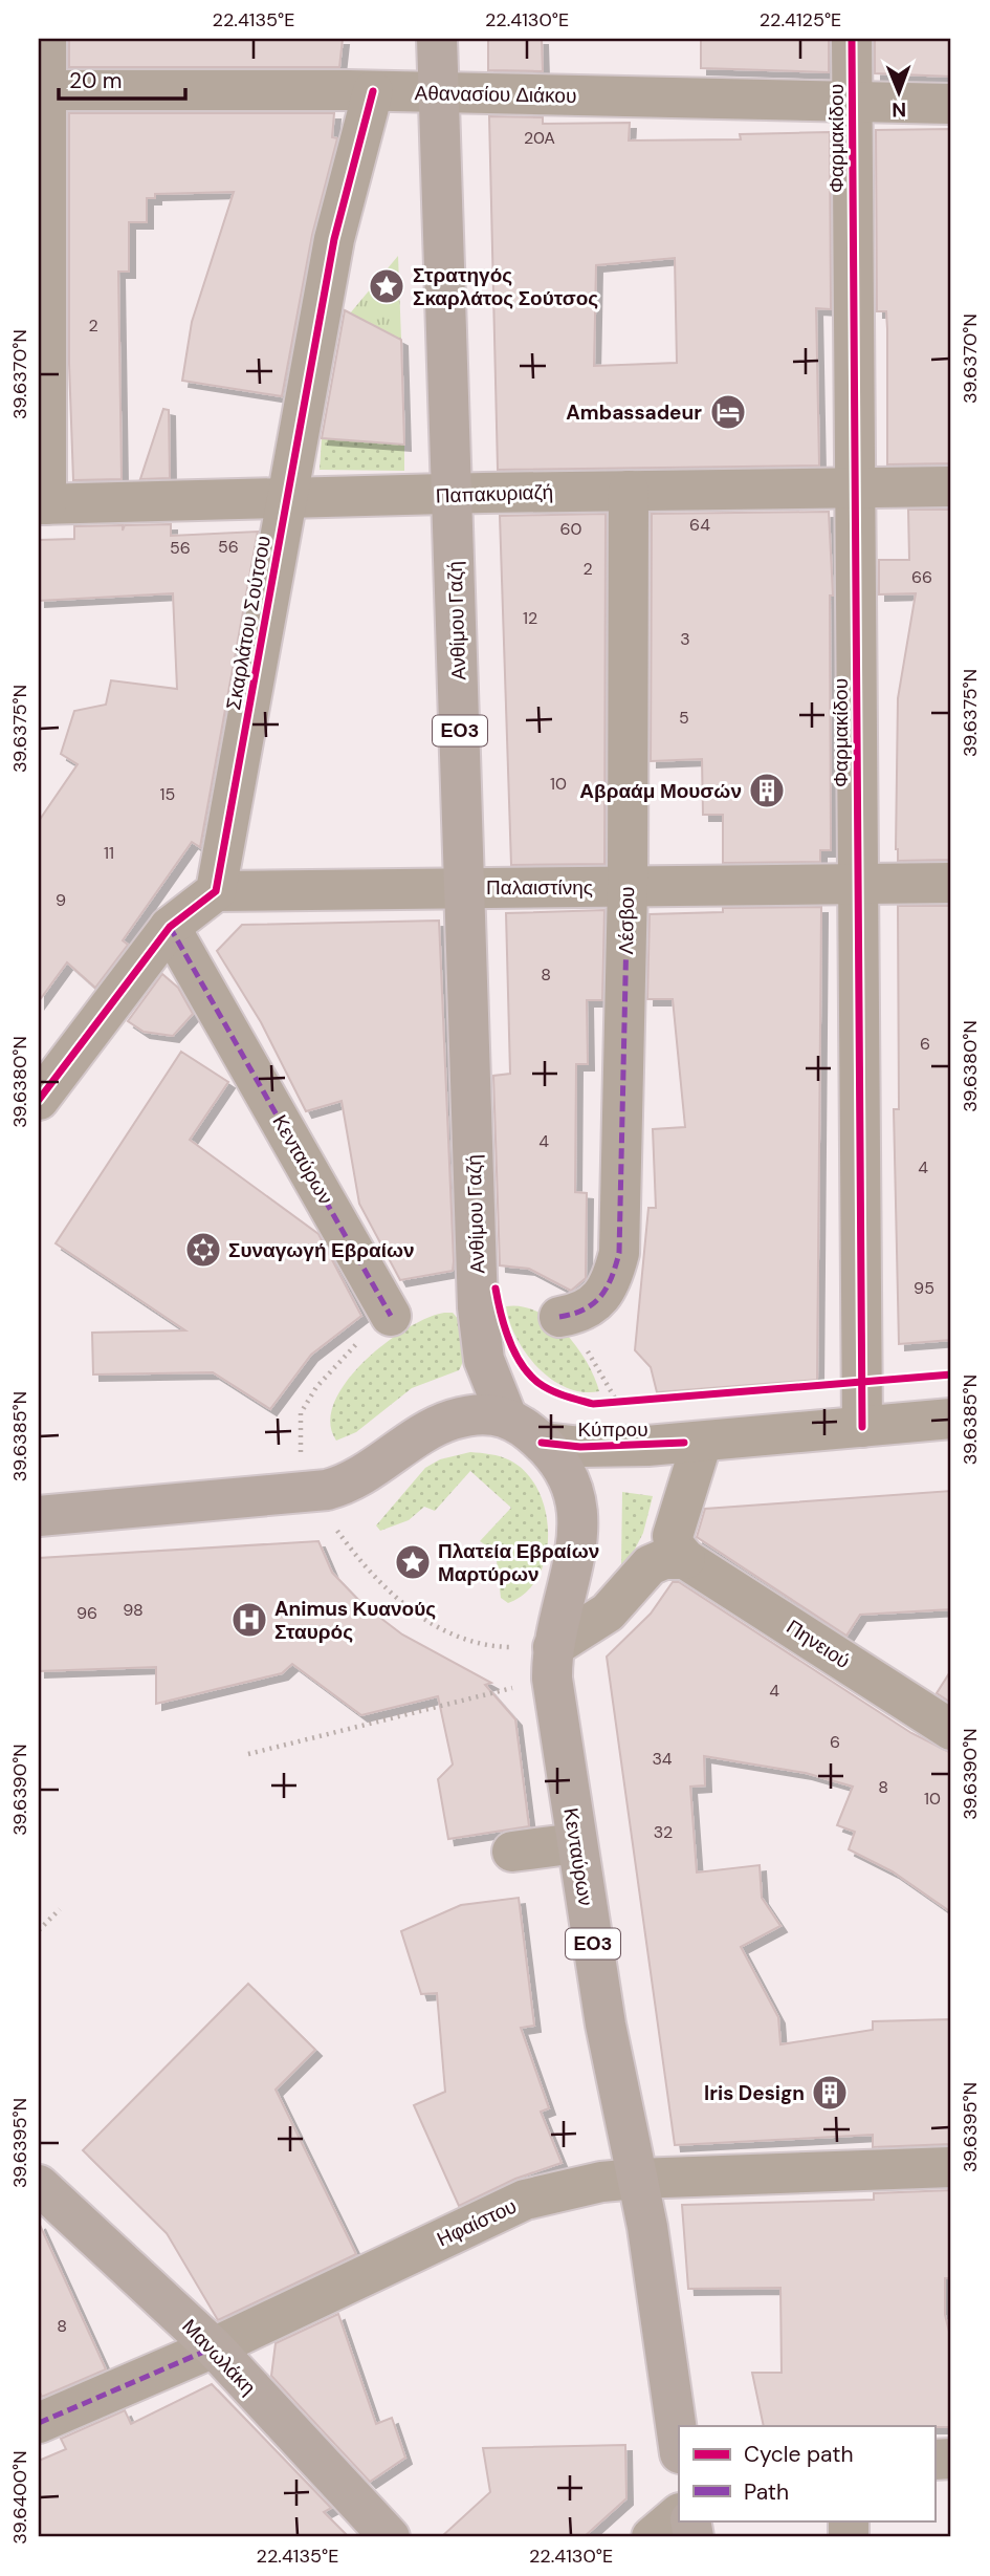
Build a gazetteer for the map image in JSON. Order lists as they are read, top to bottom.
{
  "streets": {
    "main road": [
      "Ανθίμου Γαζή",
      "ΕΟ3",
      "Κενταύρων",
      "Μανωλάκη"
    ],
    "street": [
      "Αθανασίου Διάκου",
      "Φαρμακίδου",
      "Παπακυριαζή",
      "Σκαρλάτου Σούτσου",
      "Παλαιστίνης",
      "Λέσβου",
      "Κύπρου",
      "Πηνειού",
      "Ηφαίστου"
    ]
  },
  "crossings": [
    ["Αθανασίου Διάκου", "Φαρμακίδου"],
    ["Αθανασίου Διάκου", "Ανθίμου Γαζή"],
    ["Αθανασίου Διάκου", "Σκαρλάτου Σούτσου"],
    ["Φαρμακίδου", "Παπακυριαζή"],
    ["Φαρμακίδου", "Παλαιστίνης"],
    ["Φαρμακίδου", "Κύπρου"],
    ["Παπακυριαζή", "Ανθίμου Γαζή"],
    ["Παπακυριαζή", "Σκαρλάτου Σούτσου"],
    ["Παπακυριαζή", "Λέσβου"],
    ["Ανθίμου Γαζή", "Παλαιστίνης"],
    ["Ανθίμου Γαζή", "Κενταύρων"],
    ["Σκαρλάτου Σούτσου", "Παλαιστίνης"],
    ["Παλαιστίνης", "Λέσβου"],
    ["Κενταύρων", "Κύπρου"],
    ["Κενταύρων", "Ηφαίστου"],
    ["Ηφαίστου", "Μανωλάκη"]
  ],
  "places": {
    "place": ["Στρατηγός Σκαρλάτος Σούτσος", "Πλατεία Εβραίων Μαρτύρων"],
    "hotel": ["Ambassadeur"],
    "building": ["Αβραάμ Μουσών", "Iris Design"],
    "synagogue": ["Συναγωγή Εβραίων"],
    "hospital": ["Animus Κυανούς Σταυρός"]
  },
  "house_numbers": [
    "20A",
    "2",
    "64",
    "60",
    "56",
    "56",
    "2",
    "66",
    "12",
    "3",
    "5",
    "10",
    "15",
    "11",
    "9",
    "8",
    "6",
    "4",
    "4",
    "95",
    "98",
    "96",
    "4",
    "6",
    "34",
    "8",
    "10",
    "32",
    "8"
  ],
  "legend": ["Cycle path", "Path"],
  "scale_bar": "20 m",
  "north": "bottom",
  "coordinates": [
    "22.4135°E",
    "22.4130°E",
    "22.4125°E",
    "39.6370°N",
    "39.6375°N",
    "39.6380°N",
    "39.6385°N",
    "39.6390°N",
    "39.6395°N",
    "39.6400°N"
  ]
}
